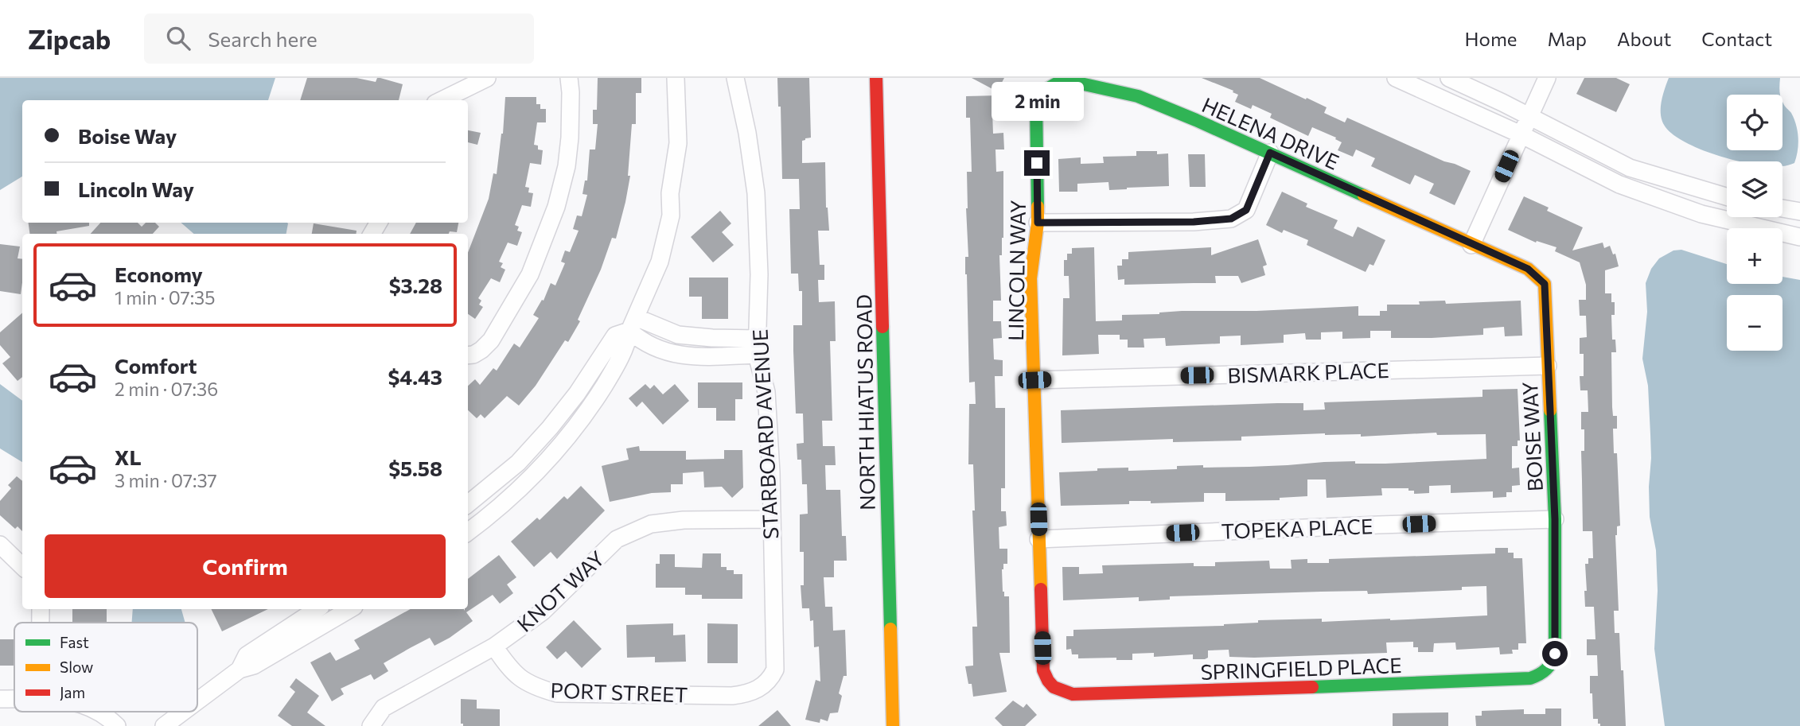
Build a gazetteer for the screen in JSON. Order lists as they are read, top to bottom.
{
  "streets": {
    "street": [
      "HELENA DRIVE",
      "LINCOLN WAY",
      "BISMARK PLACE",
      "NORTH HIATUS ROAD",
      "STARBOARD AVENUE",
      "BOISE WAY",
      "TOPEKA PLACE",
      "KNOT WAY",
      "SPRINGFIELD PLACE",
      "PORT STREET"
    ]
  },
  "crossings": [
    ["HELENA DRIVE", "LINCOLN WAY"],
    ["HELENA DRIVE", "BOISE WAY"],
    ["LINCOLN WAY", "BISMARK PLACE"],
    ["LINCOLN WAY", "TOPEKA PLACE"],
    ["LINCOLN WAY", "SPRINGFIELD PLACE"],
    ["BISMARK PLACE", "BOISE WAY"],
    ["STARBOARD AVENUE", "KNOT WAY"],
    ["STARBOARD AVENUE", "PORT STREET"],
    ["BOISE WAY", "TOPEKA PLACE"],
    ["BOISE WAY", "SPRINGFIELD PLACE"],
    ["KNOT WAY", "PORT STREET"]
  ],
  "legend": ["Fast", "Slow", "Jam"],
  "page": {
    "header": "Zipcab",
    "search": "Search here",
    "nav": [
      "Home",
      "Map",
      "About",
      "Contact"
    ],
    "bubble": "2 min",
    "map_buttons": ["+", "−"],
    "banner": ["Boise Way", "Lincoln Way"],
    "list": [
      {
        "name": "Economy",
        "note": "1 min · 07:35",
        "value": "$3.28"
      },
      {
        "name": "Comfort",
        "note": "2 min · 07:36",
        "value": "$4.43"
      },
      {
        "name": "XL",
        "note": "3 min · 07:37",
        "value": "$5.58"
      }
    ],
    "buttons": "Confirm"
  }
}
